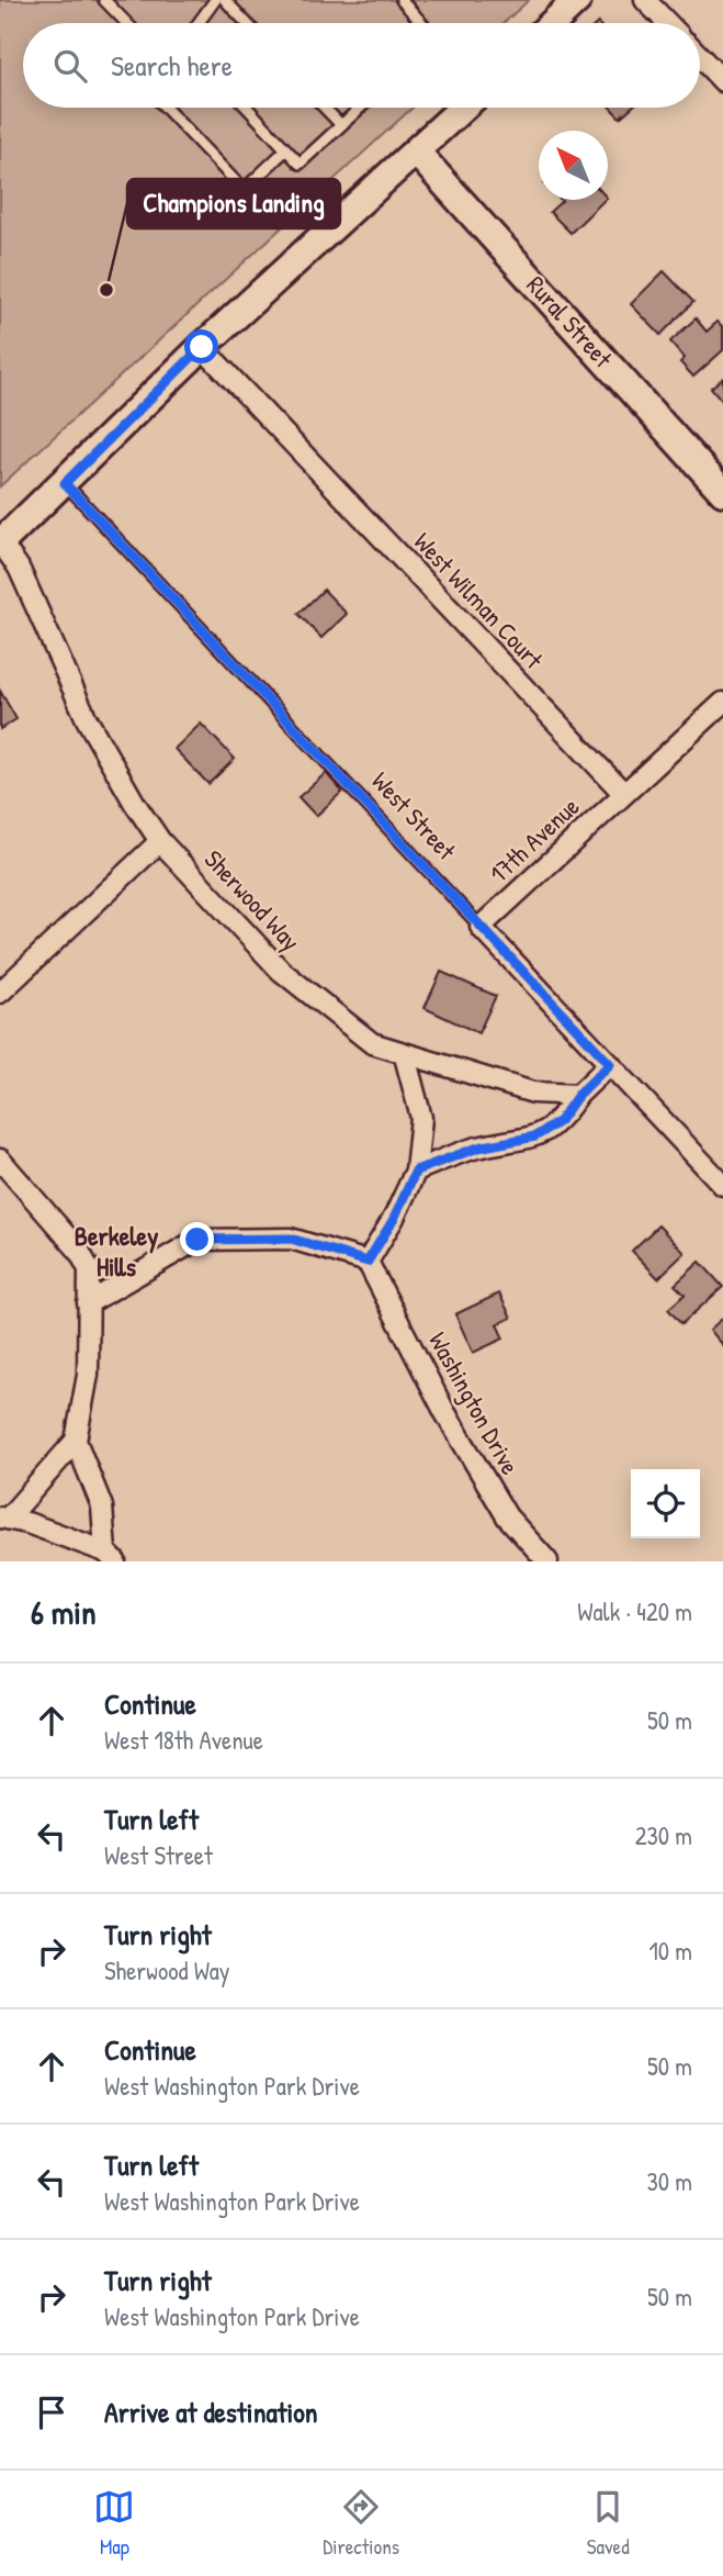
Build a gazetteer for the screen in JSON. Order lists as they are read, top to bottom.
{
  "streets": {
    "street": [
      "Rural Street",
      "West Wilman Court",
      "West Street",
      "17th Avenue",
      "Sherwood Way",
      "Washington Drive"
    ]
  },
  "crossings": [
    ["West Wilman Court", "17th Avenue"],
    ["West Street", "17th Avenue"]
  ],
  "districts": ["Berkeley Hills"],
  "places": ["Champions Landing"],
  "north": "top left",
  "page": {
    "search": "Search here",
    "heading": ["6 min", "Walk · 420 m"],
    "list": [
      ["Continue", "West 18th Avenue", "50 m"],
      ["Turn left", "West Street", "230 m"],
      ["Turn right", "Sherwood Way", "10 m"],
      ["Continue", "West Washington Park Drive", "50 m"],
      ["Turn left", "West Washington Park Drive", "30 m"],
      ["Turn right", "West Washington Park Drive", "50 m"],
      "Arrive at destination"
    ],
    "nav": ["Map", "Directions", "Saved"]
  }
}
